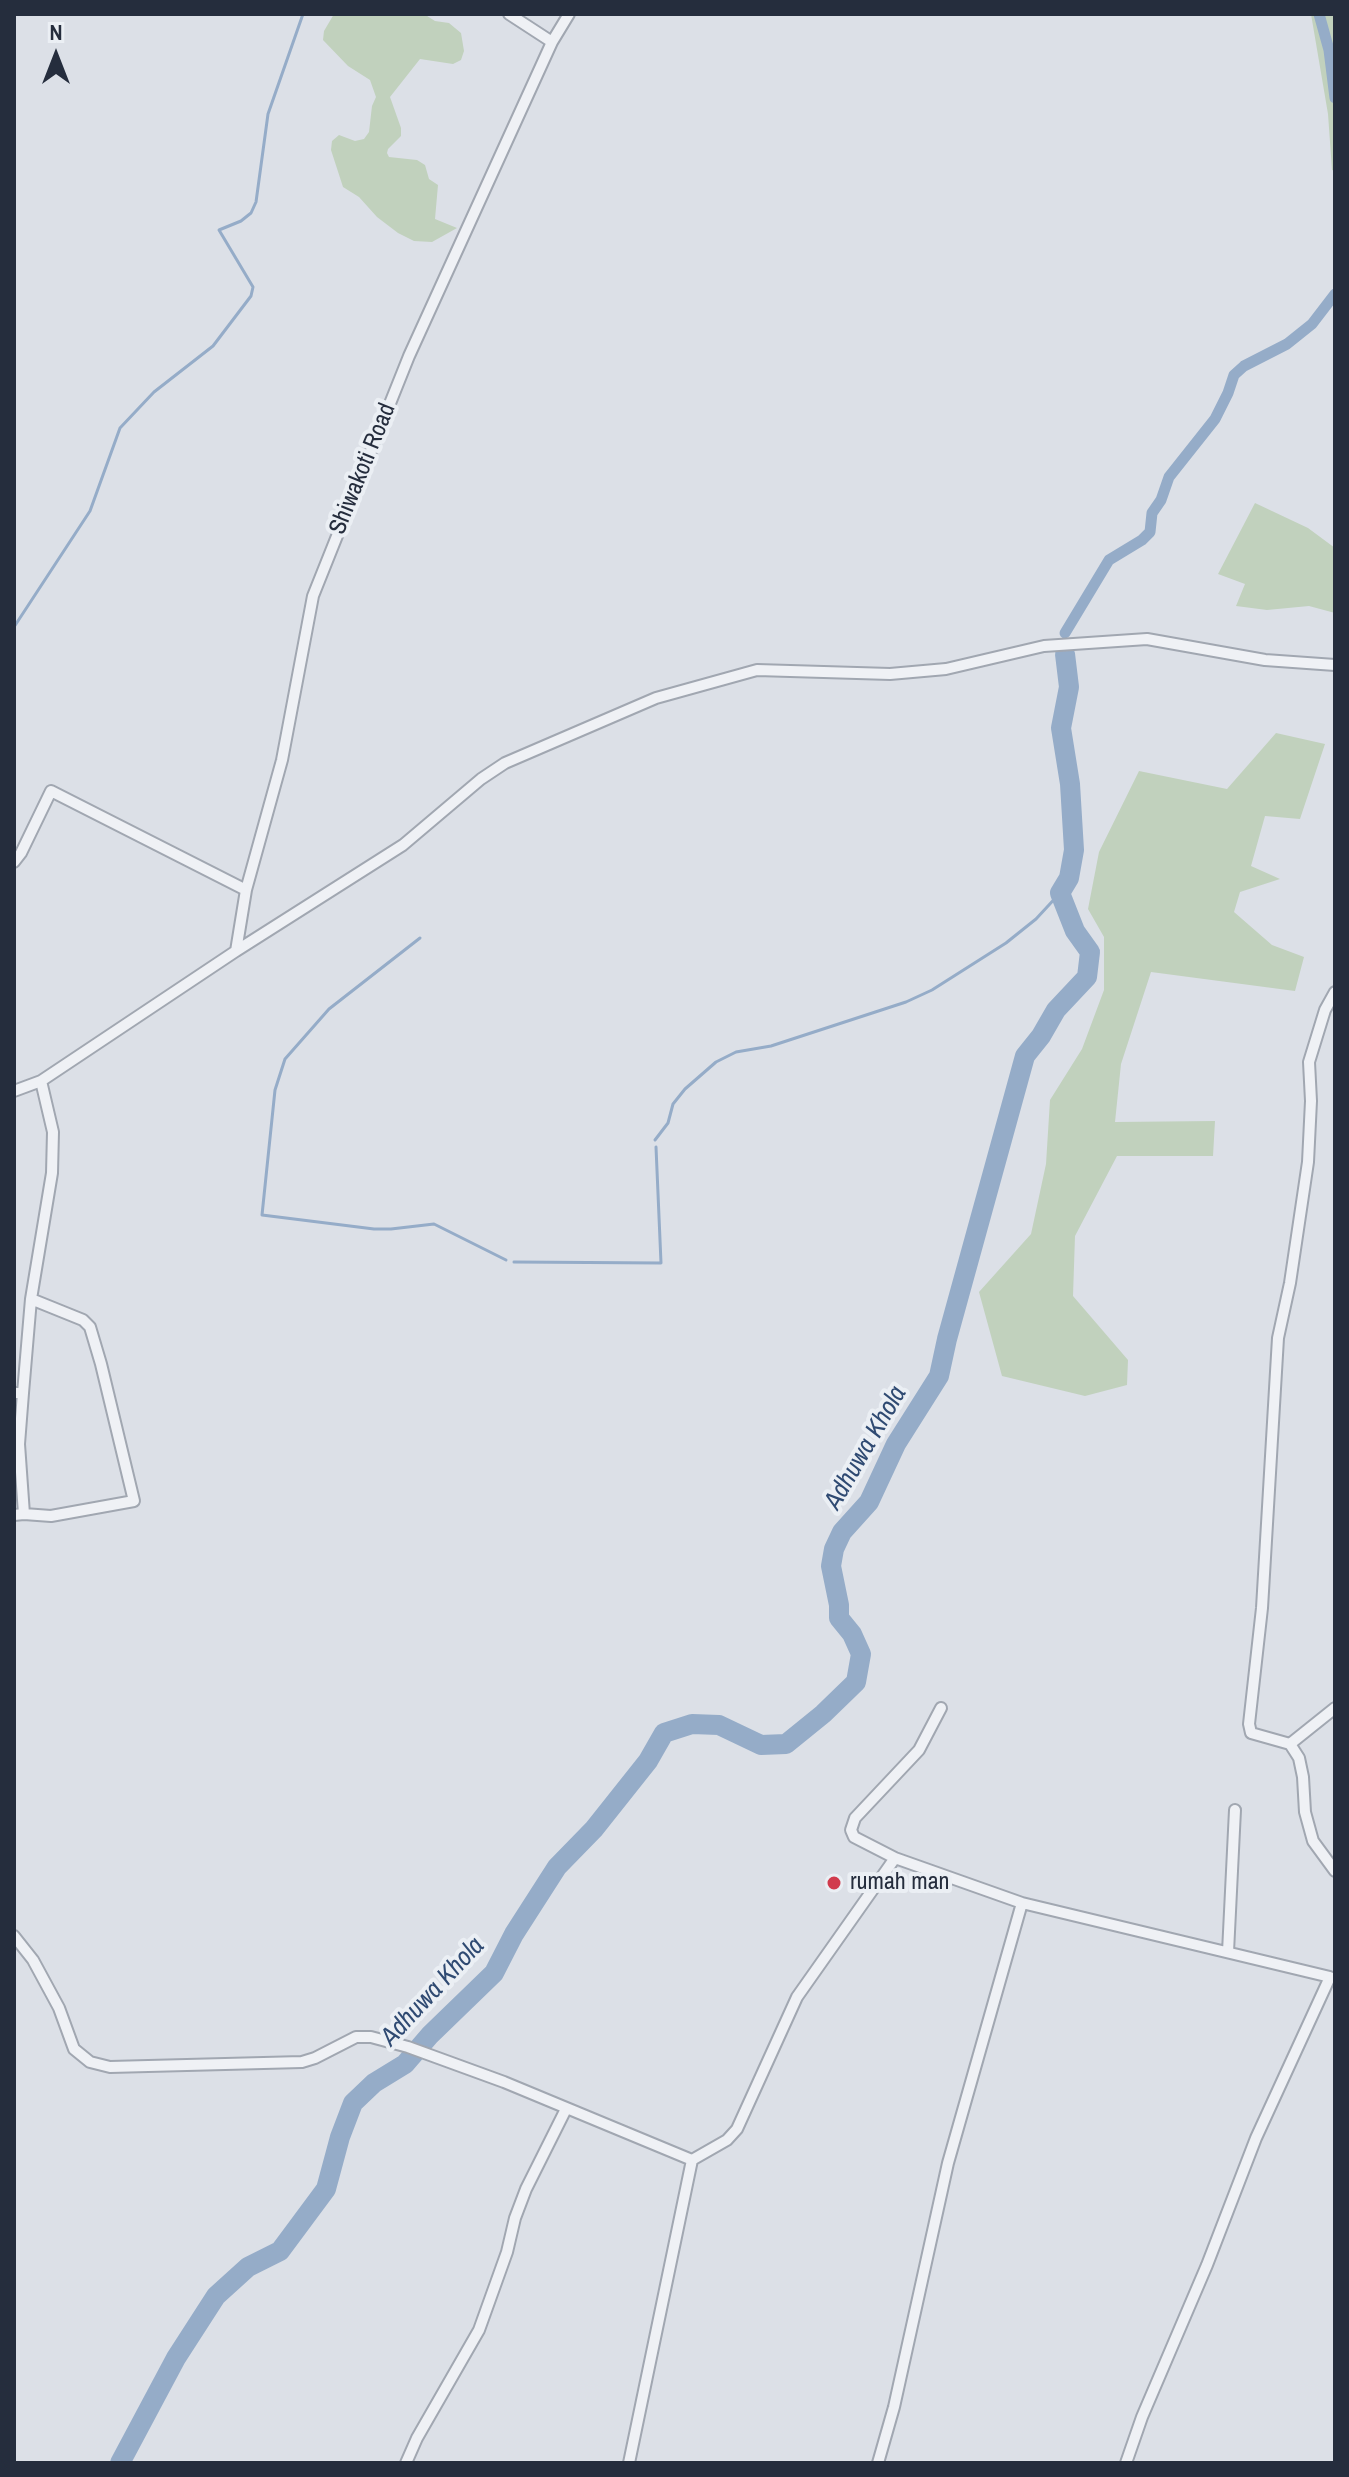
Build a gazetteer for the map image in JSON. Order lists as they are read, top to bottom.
{
  "streets": {
    "street": ["Shiwakoti Road"]
  },
  "water": ["Adhuwa Khola"],
  "places": ["rumah man"],
  "north": "top"
}
